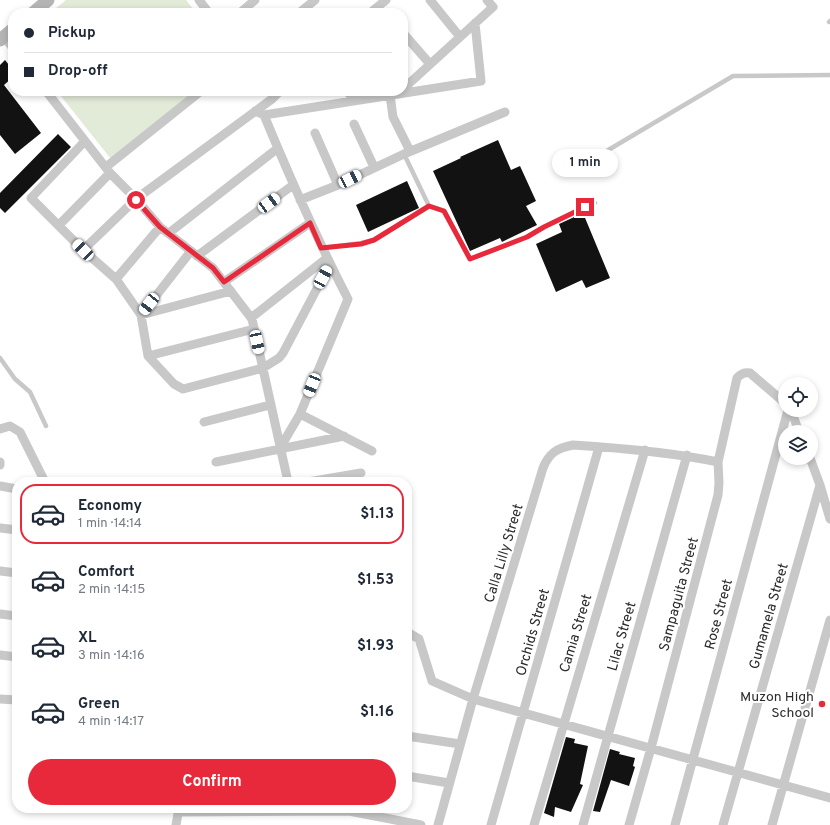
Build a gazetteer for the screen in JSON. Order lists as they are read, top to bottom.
{
  "streets": {
    "street": [
      "Calla Lilly Street",
      "Sampaguita Street",
      "Rose Street",
      "Gumamela Street",
      "Orchids Street",
      "Camia Street",
      "Lilac Street"
    ]
  },
  "crossings": [
    ["Calla Lilly Street", "Sampaguita Street"],
    ["Calla Lilly Street", "Orchids Street"],
    ["Calla Lilly Street", "Camia Street"],
    ["Calla Lilly Street", "Lilac Street"]
  ],
  "places": ["Muzon High School"],
  "page": {
    "banner": ["Pickup", "Drop-off"],
    "bubble": "1 min",
    "list": [
      {
        "name": "Economy",
        "note": "1 min · 14:14",
        "value": "$1.13"
      },
      {
        "name": "Comfort",
        "note": "2 min · 14:15",
        "value": "$1.53"
      },
      {
        "name": "XL",
        "note": "3 min · 14:16",
        "value": "$1.93"
      },
      {
        "name": "Green",
        "note": "4 min · 14:17",
        "value": "$1.16"
      }
    ],
    "buttons": "Confirm"
  }
}
